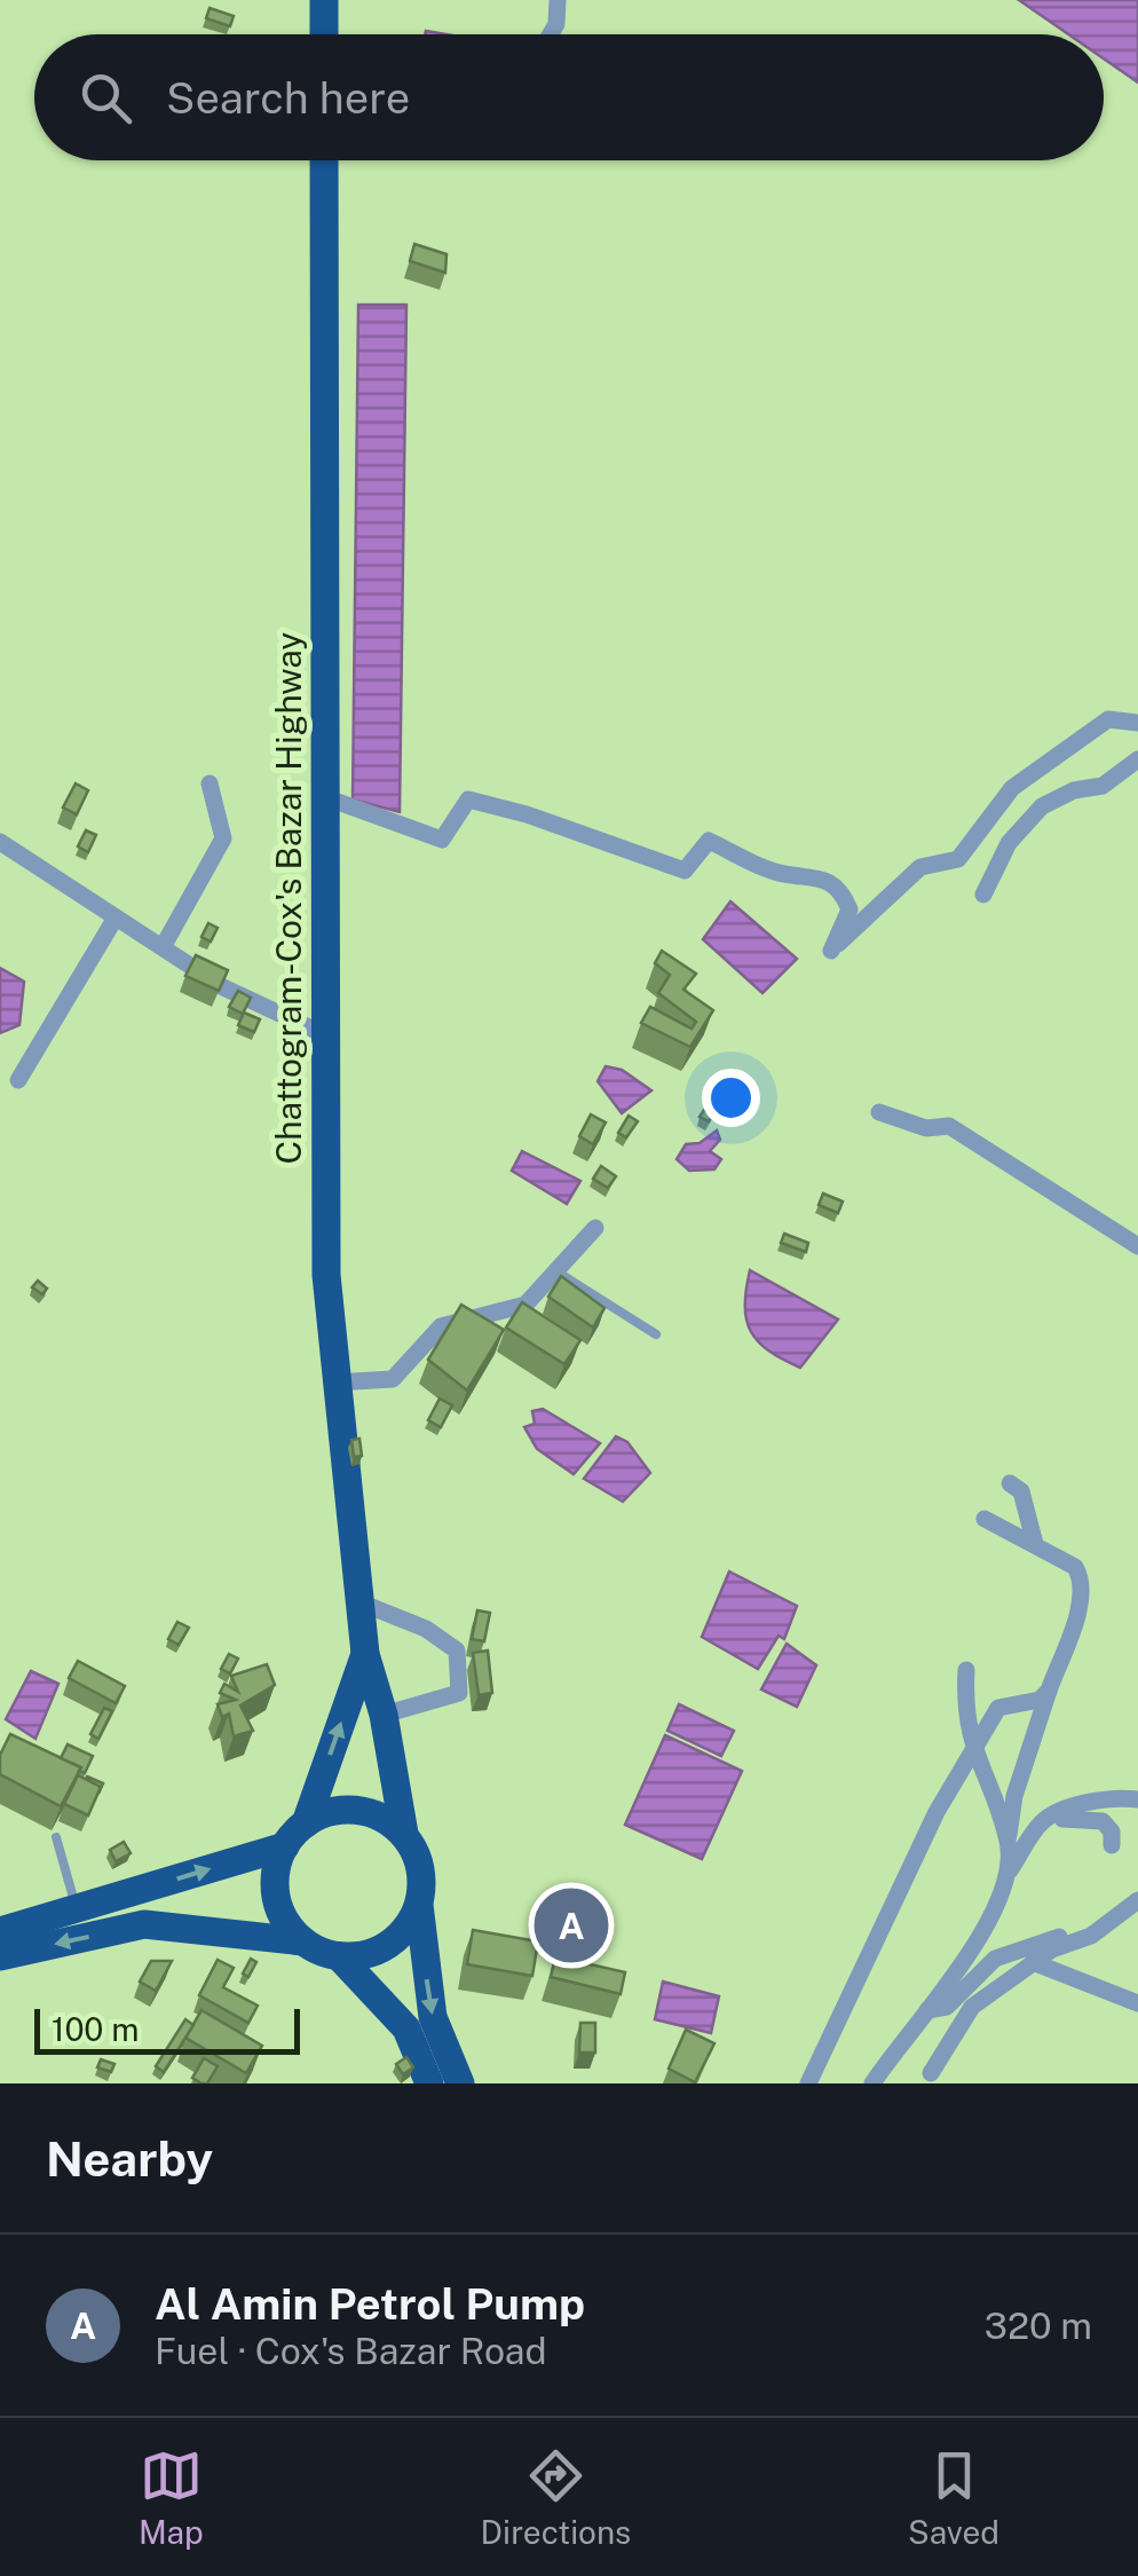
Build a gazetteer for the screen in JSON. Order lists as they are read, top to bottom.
{
  "streets": {
    "highway": ["Chattogram-Cox's Bazar Highway"]
  },
  "scale_bar": "100 m",
  "page": {
    "search": "Search here",
    "pins": "A",
    "scale": "100 m",
    "heading": "Nearby",
    "list": [
      {
        "mark": "A",
        "name": "Al Amin Petrol Pump",
        "note": "Fuel · Cox's Bazar Road",
        "value": "320 m"
      }
    ],
    "nav": ["Map", "Directions", "Saved"]
  }
}
